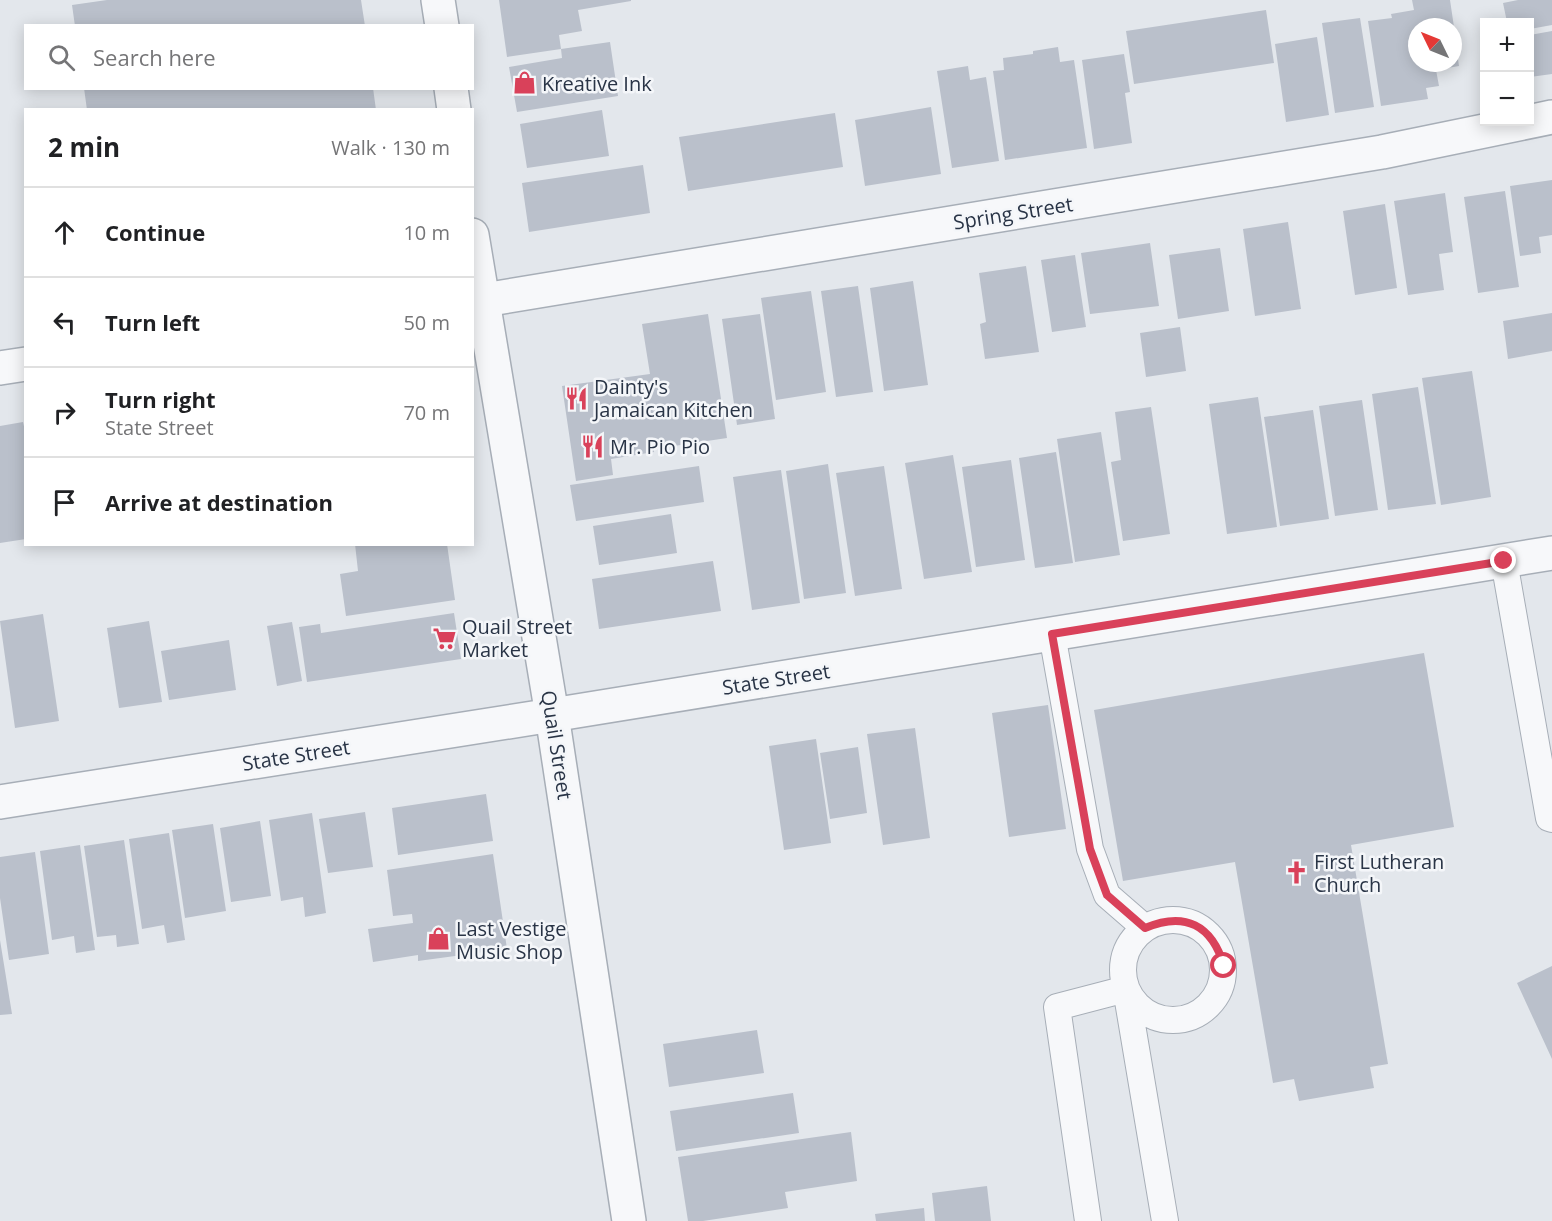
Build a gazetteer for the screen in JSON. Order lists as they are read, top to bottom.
{
  "streets": {
    "street": ["Spring Street", "State Street", "Quail Street"]
  },
  "crossings": [
    ["Spring Street", "Quail Street"],
    ["State Street", "Quail Street"]
  ],
  "places": {
    "shop": ["Kreative Ink", "Last Vestige Music Shop"],
    "restaurant": ["Dainty's Jamaican Kitchen", "Mr. Pio Pio"],
    "supermarket": ["Quail Street Market"],
    "church": ["First Lutheran Church"]
  },
  "north": "top left",
  "page": {
    "map_buttons": ["+", "−"],
    "search": "Search here",
    "heading": ["2 min", "Walk · 130 m"],
    "list": [
      ["Continue", "10 m"],
      ["Turn left", "50 m"],
      ["Turn right", "State Street", "70 m"],
      "Arrive at destination"
    ]
  }
}
